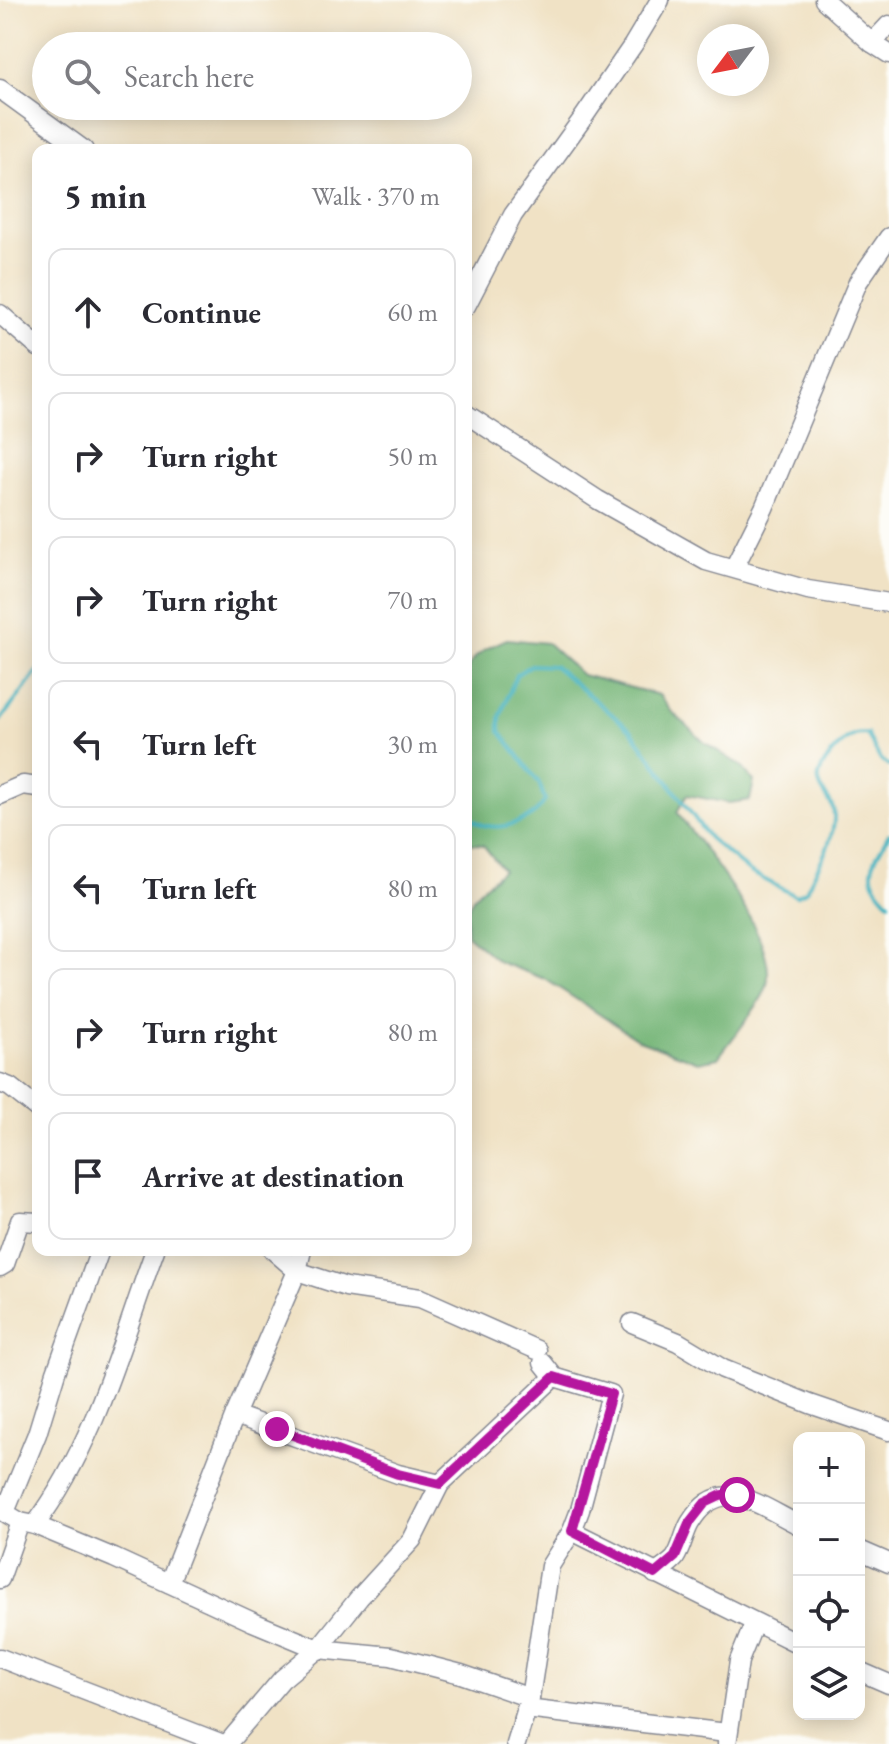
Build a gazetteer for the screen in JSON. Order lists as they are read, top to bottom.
{
  "north": "bottom left",
  "page": {
    "search": "Search here",
    "heading": ["5 min", "Walk · 370 m"],
    "list": [
      ["Continue", "60 m"],
      ["Turn right", "50 m"],
      ["Turn right", "70 m"],
      ["Turn left", "30 m"],
      ["Turn left", "80 m"],
      ["Turn right", "80 m"],
      "Arrive at destination"
    ],
    "map_buttons": ["+", "−"]
  }
}
